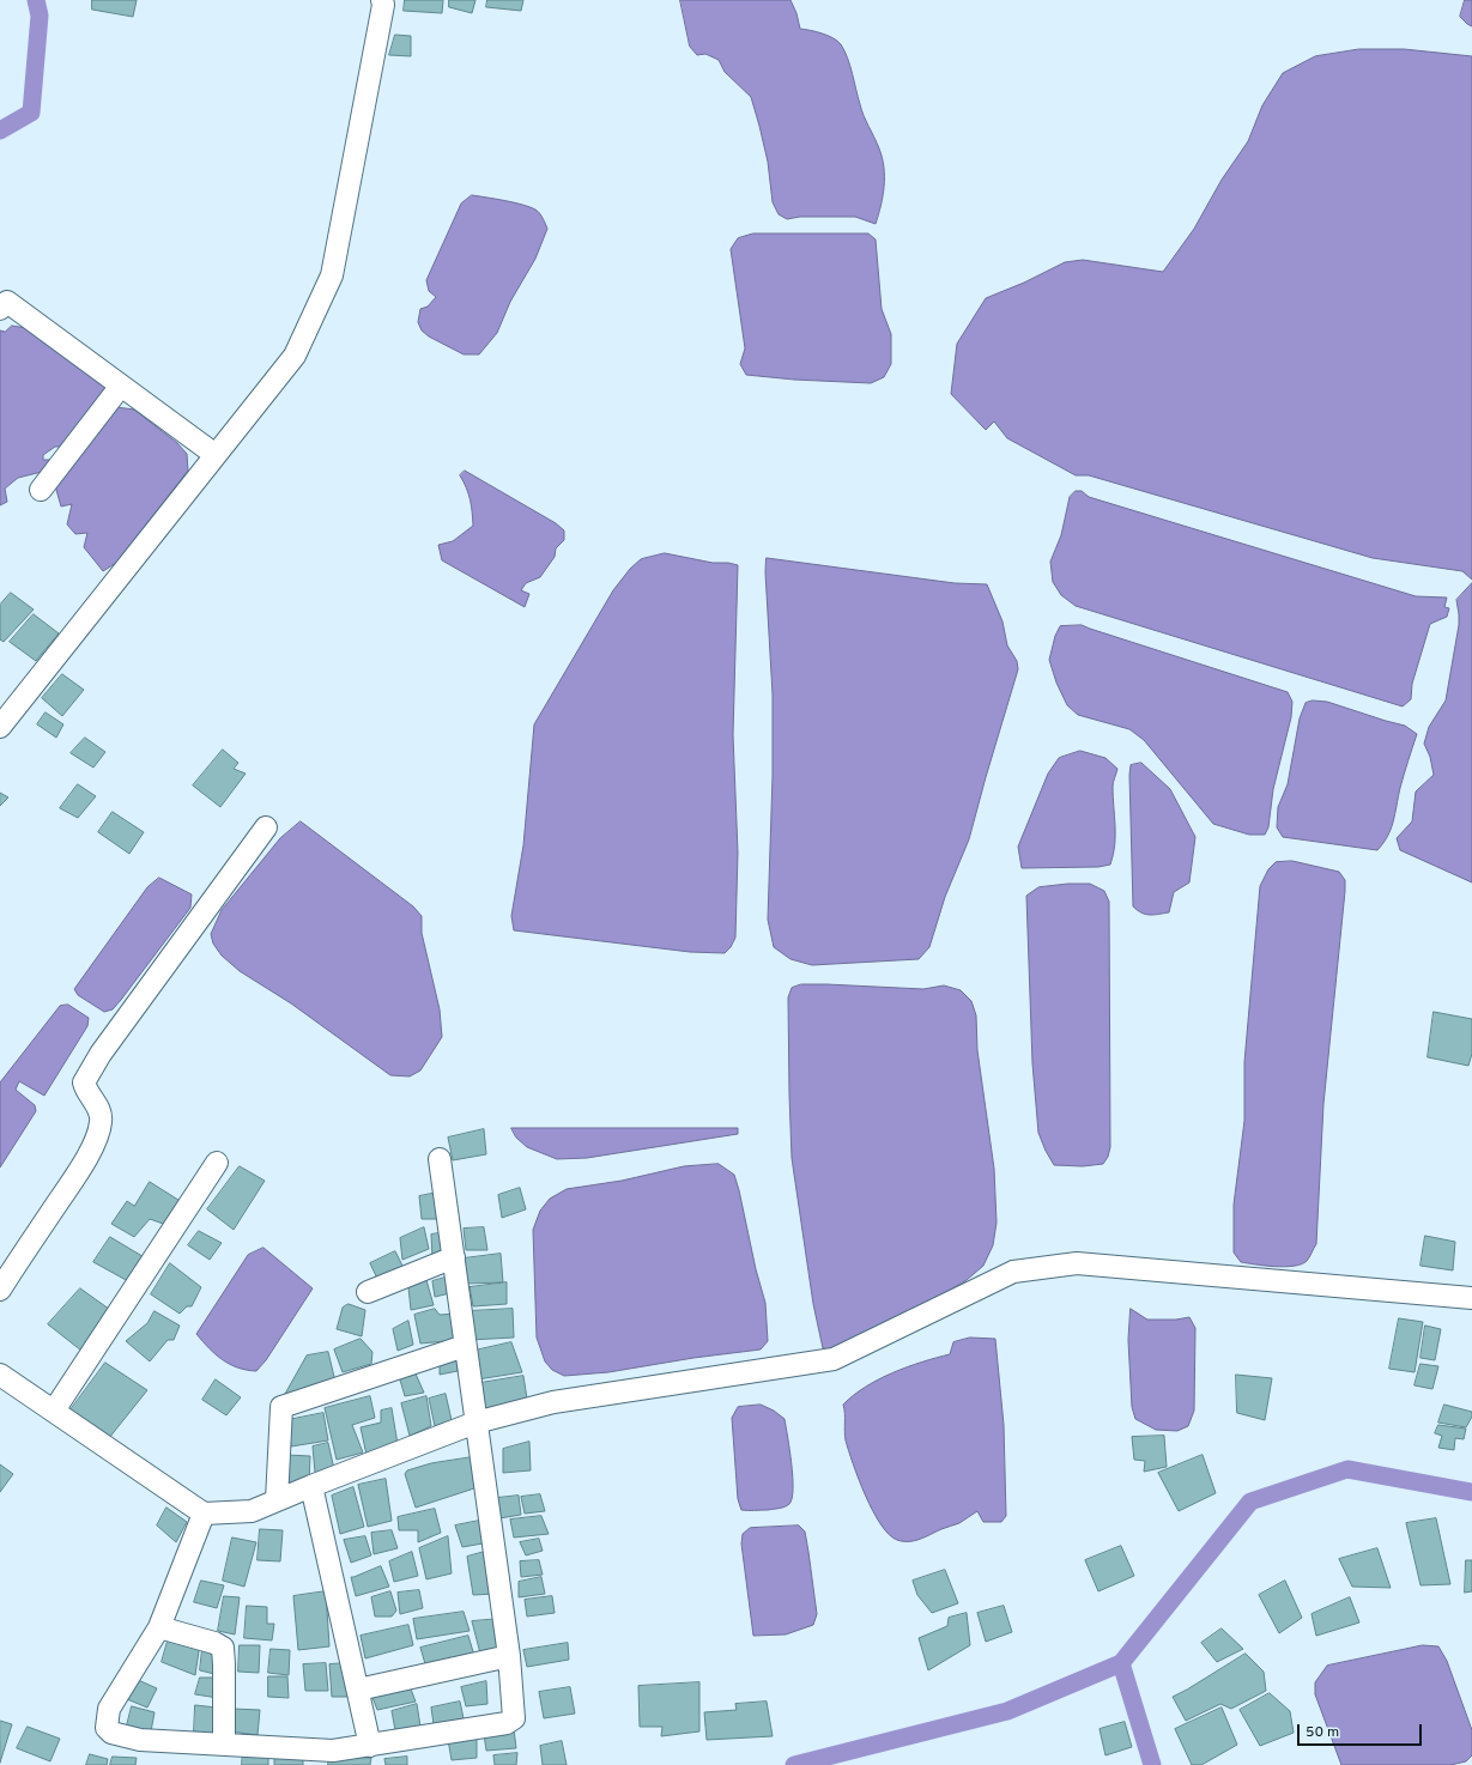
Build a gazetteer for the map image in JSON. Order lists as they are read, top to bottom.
{
  "scale_bar": "50 m"
}
